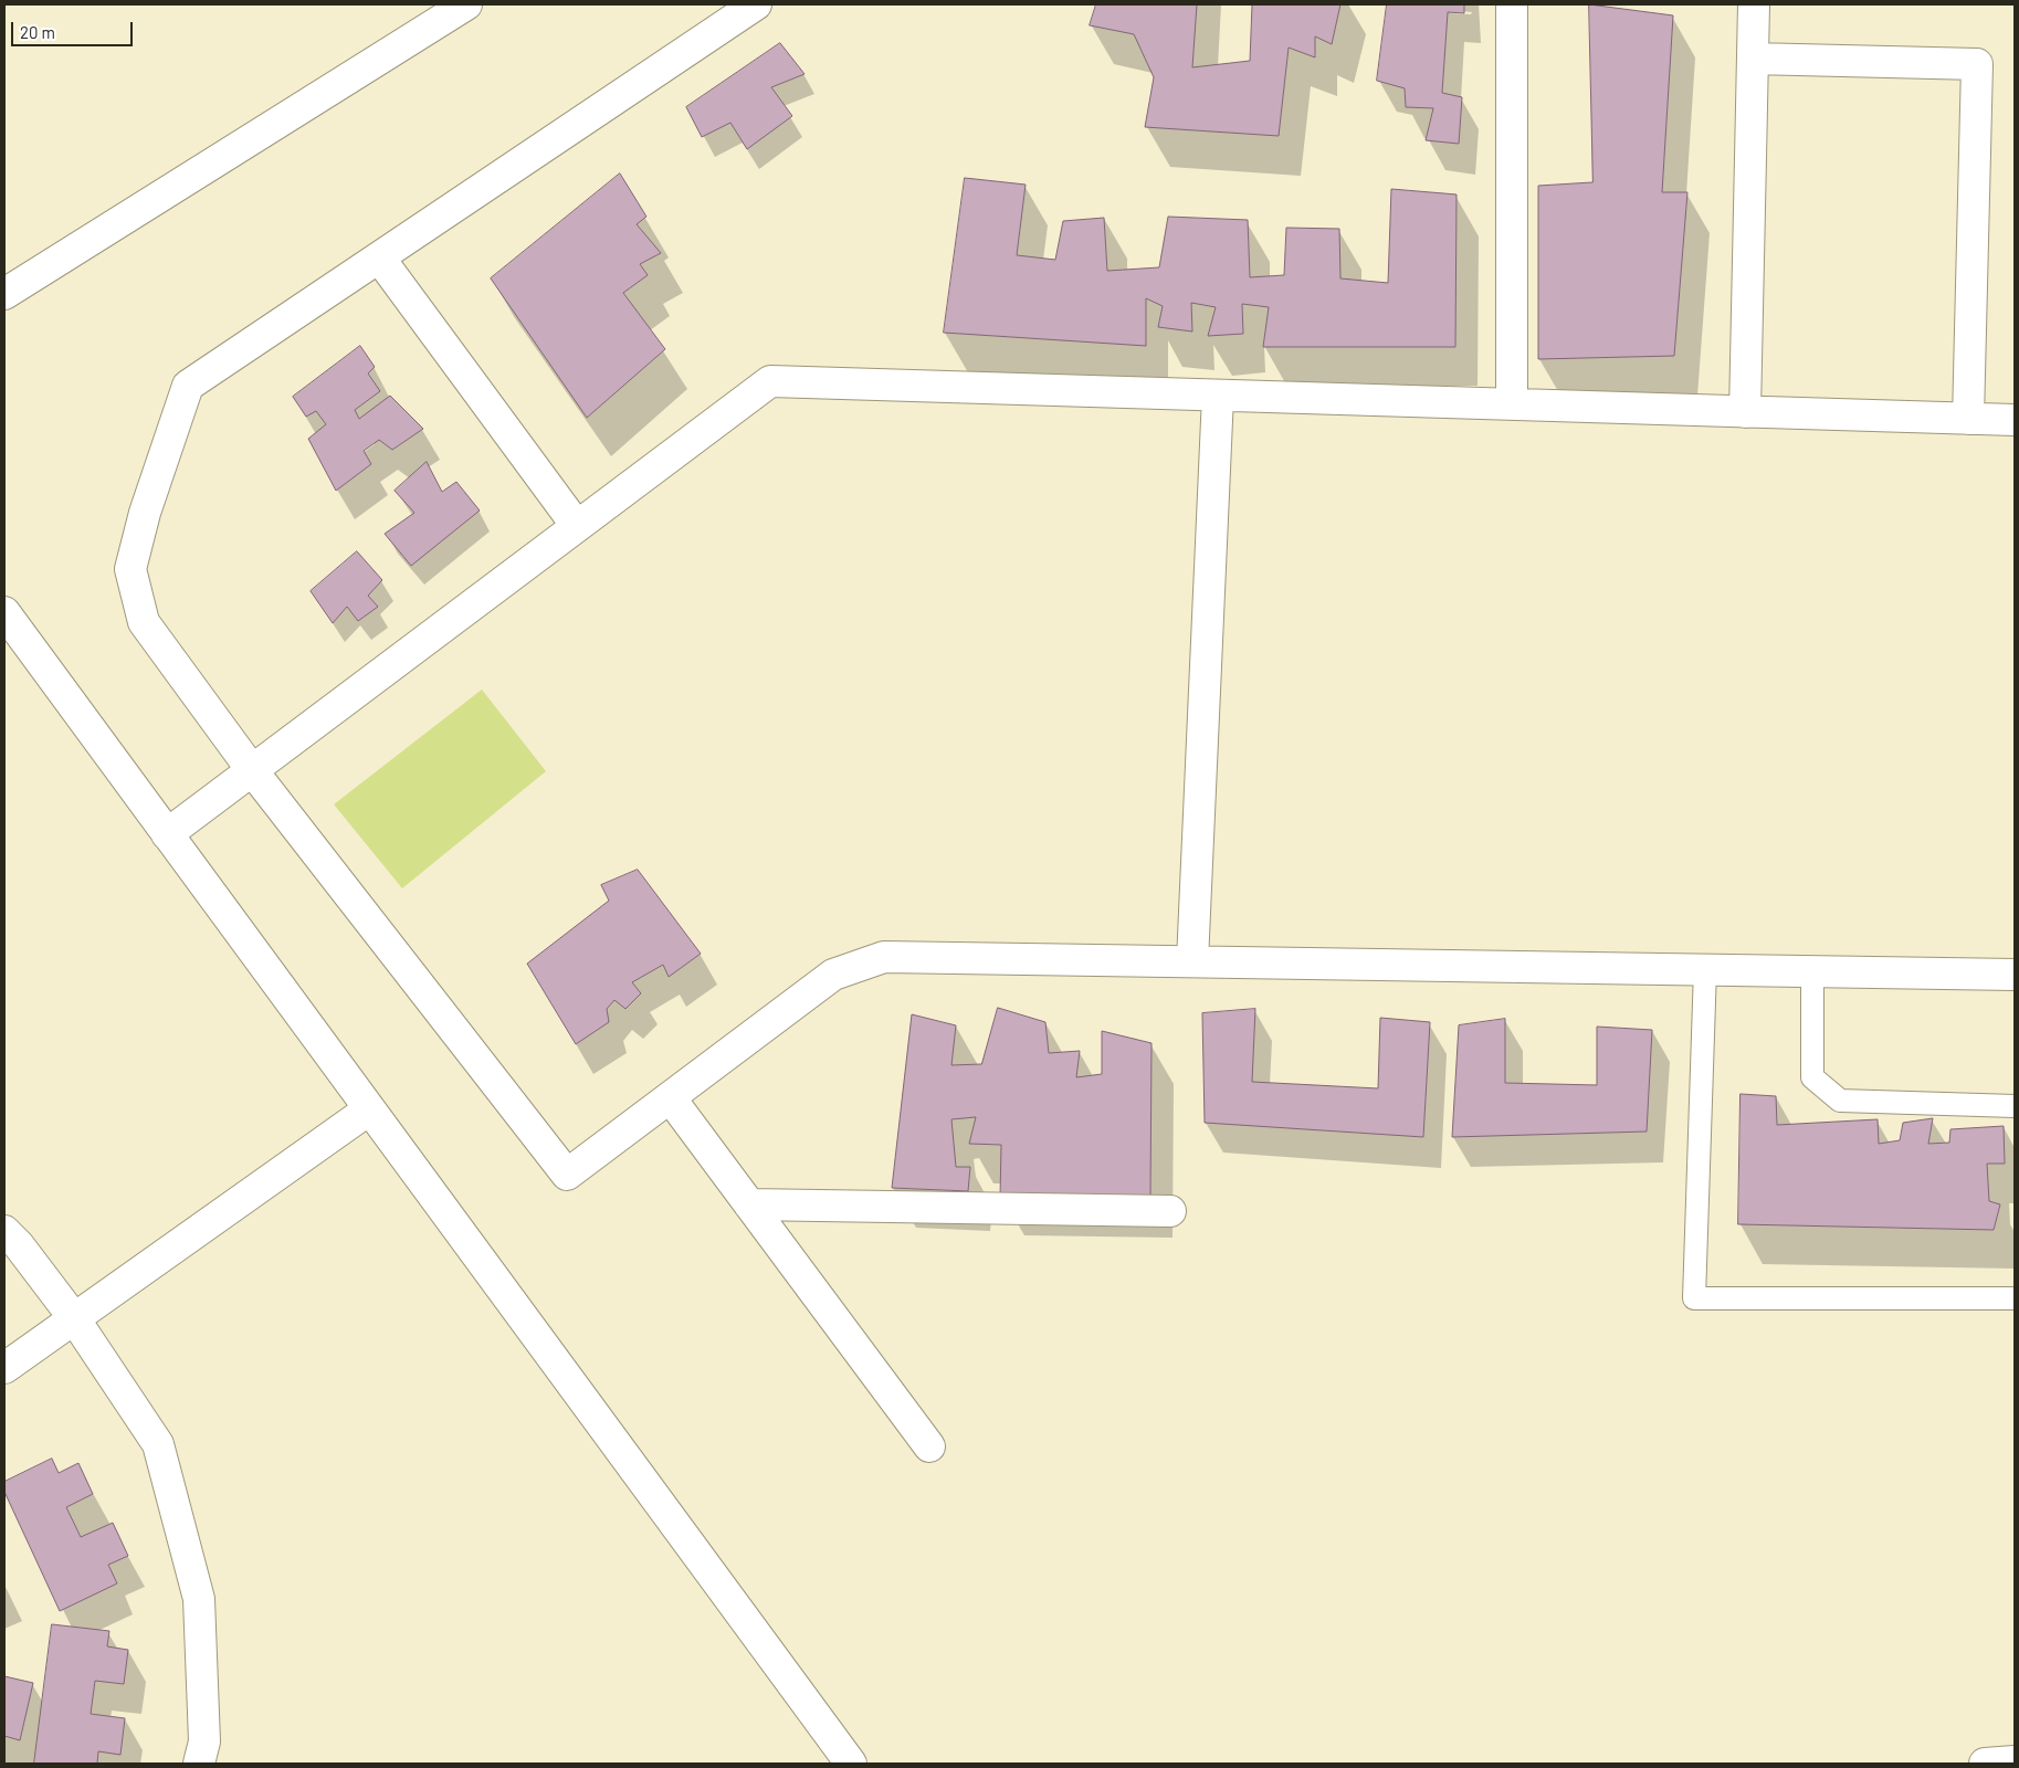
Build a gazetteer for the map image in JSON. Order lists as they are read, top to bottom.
{
  "scale_bar": "20 m"
}
